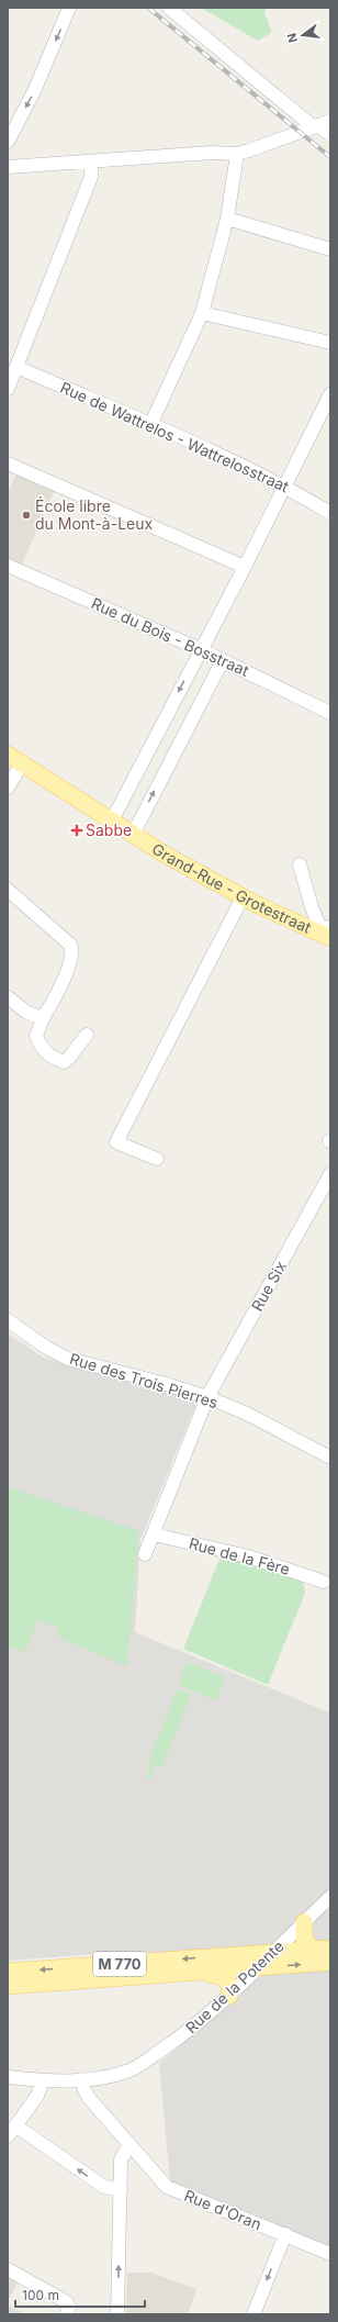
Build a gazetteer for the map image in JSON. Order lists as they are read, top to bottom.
{
  "streets": {
    "main road": ["Grand-Rue - Grotestraat", "M 770"],
    "street": [
      "Rue de Wattrelos - Wattrelosstraat",
      "Rue du Bois - Bosstraat",
      "Rue Six",
      "Rue des Trois Pierres",
      "Rue de la Fère",
      "Rue de la Potente",
      "Rue d'Oran"
    ]
  },
  "crossings": [
    ["Rue Six", "Rue des Trois Pierres"],
    ["M 770", "Rue de la Potente"],
    ["Rue de la Potente", "Rue d'Oran"]
  ],
  "places": {
    "other": ["École libre du Mont-à-Leux"],
    "health": ["Sabbe"]
  },
  "scale_bar": "100 m",
  "north": "left"
}
